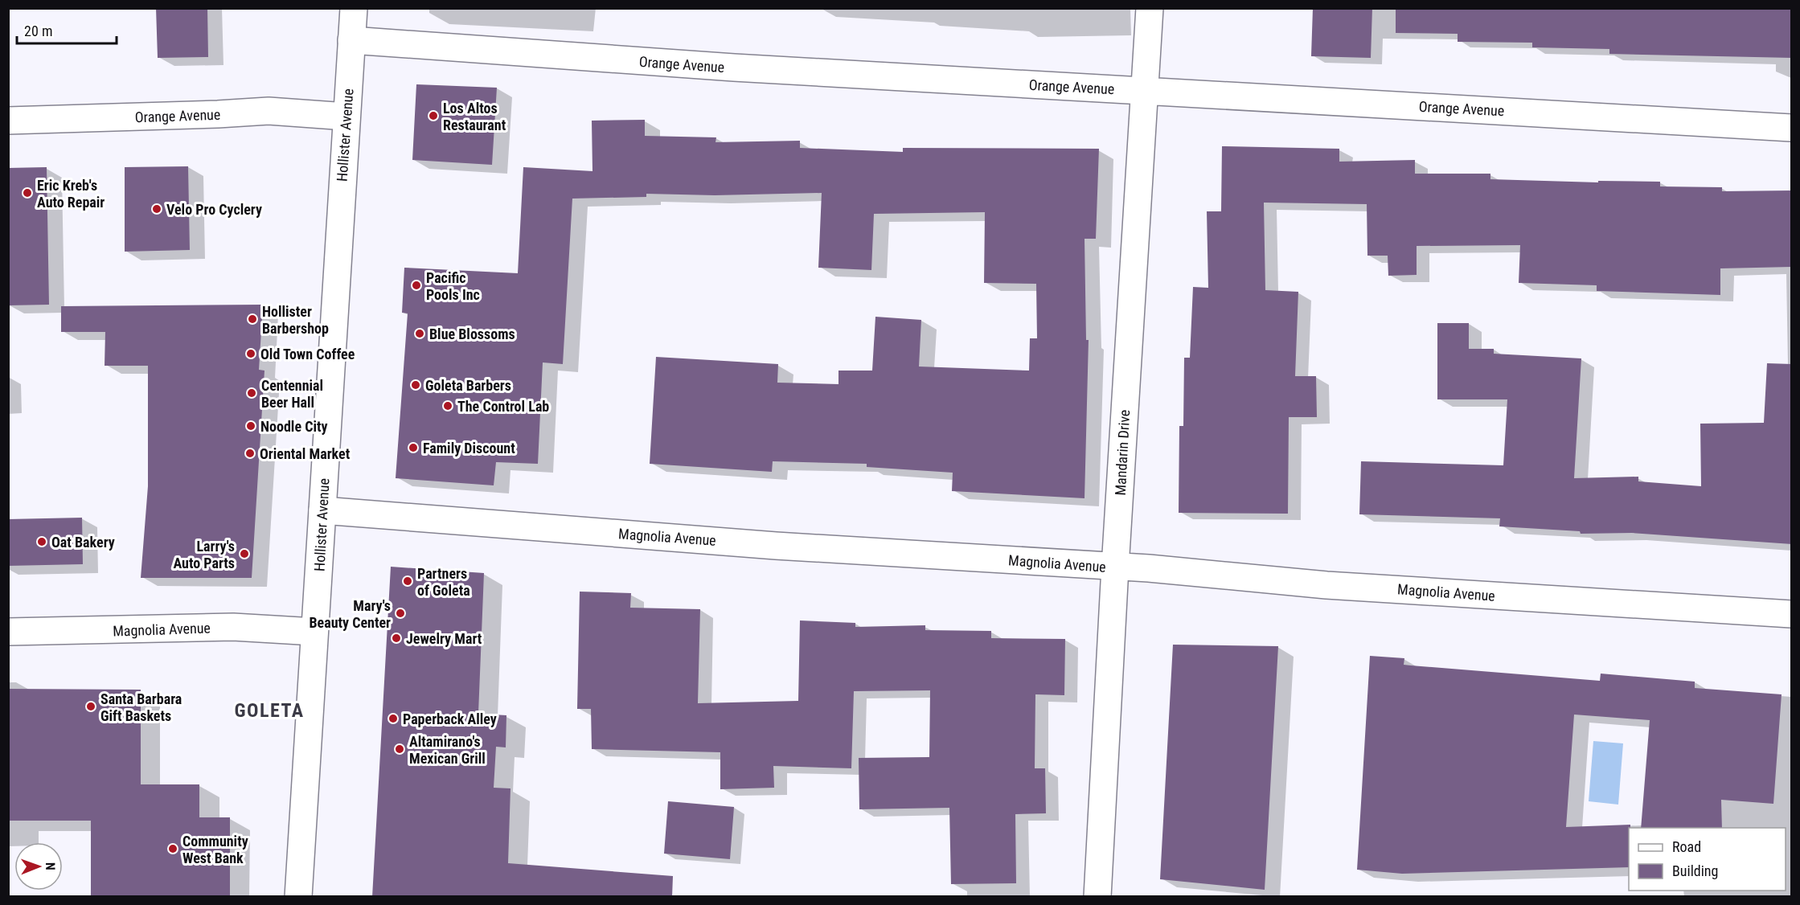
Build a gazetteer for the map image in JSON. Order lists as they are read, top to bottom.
{
  "streets": {
    "street": [
      "Orange Avenue",
      "Hollister Avenue",
      "Mandarin Drive",
      "Magnolia Avenue"
    ]
  },
  "crossings": [
    ["Orange Avenue", "Hollister Avenue"],
    ["Orange Avenue", "Mandarin Drive"],
    ["Hollister Avenue", "Magnolia Avenue"],
    ["Mandarin Drive", "Magnolia Avenue"]
  ],
  "districts": ["GOLETA"],
  "places": [
    "Los Altos Restaurant",
    "Eric Kreb's Auto Repair",
    "Velo Pro Cyclery",
    "Pacific Pools Inc",
    "Hollister Barbershop",
    "Blue Blossoms",
    "Old Town Coffee",
    "Goleta Barbers",
    "Centennial Beer Hall",
    "The Control Lab",
    "Noodle City",
    "Family Discount",
    "Oriental Market",
    "Oat Bakery",
    "Larry's Auto Parts",
    "Partners of Goleta",
    "Mary's Beauty Center",
    "Jewelry Mart",
    "Santa Barbara Gift Baskets",
    "Paperback Alley",
    "Altamirano's Mexican Grill",
    "Community West Bank"
  ],
  "legend": ["Road", "Building"],
  "scale_bar": "20 m",
  "north": "right"
}
